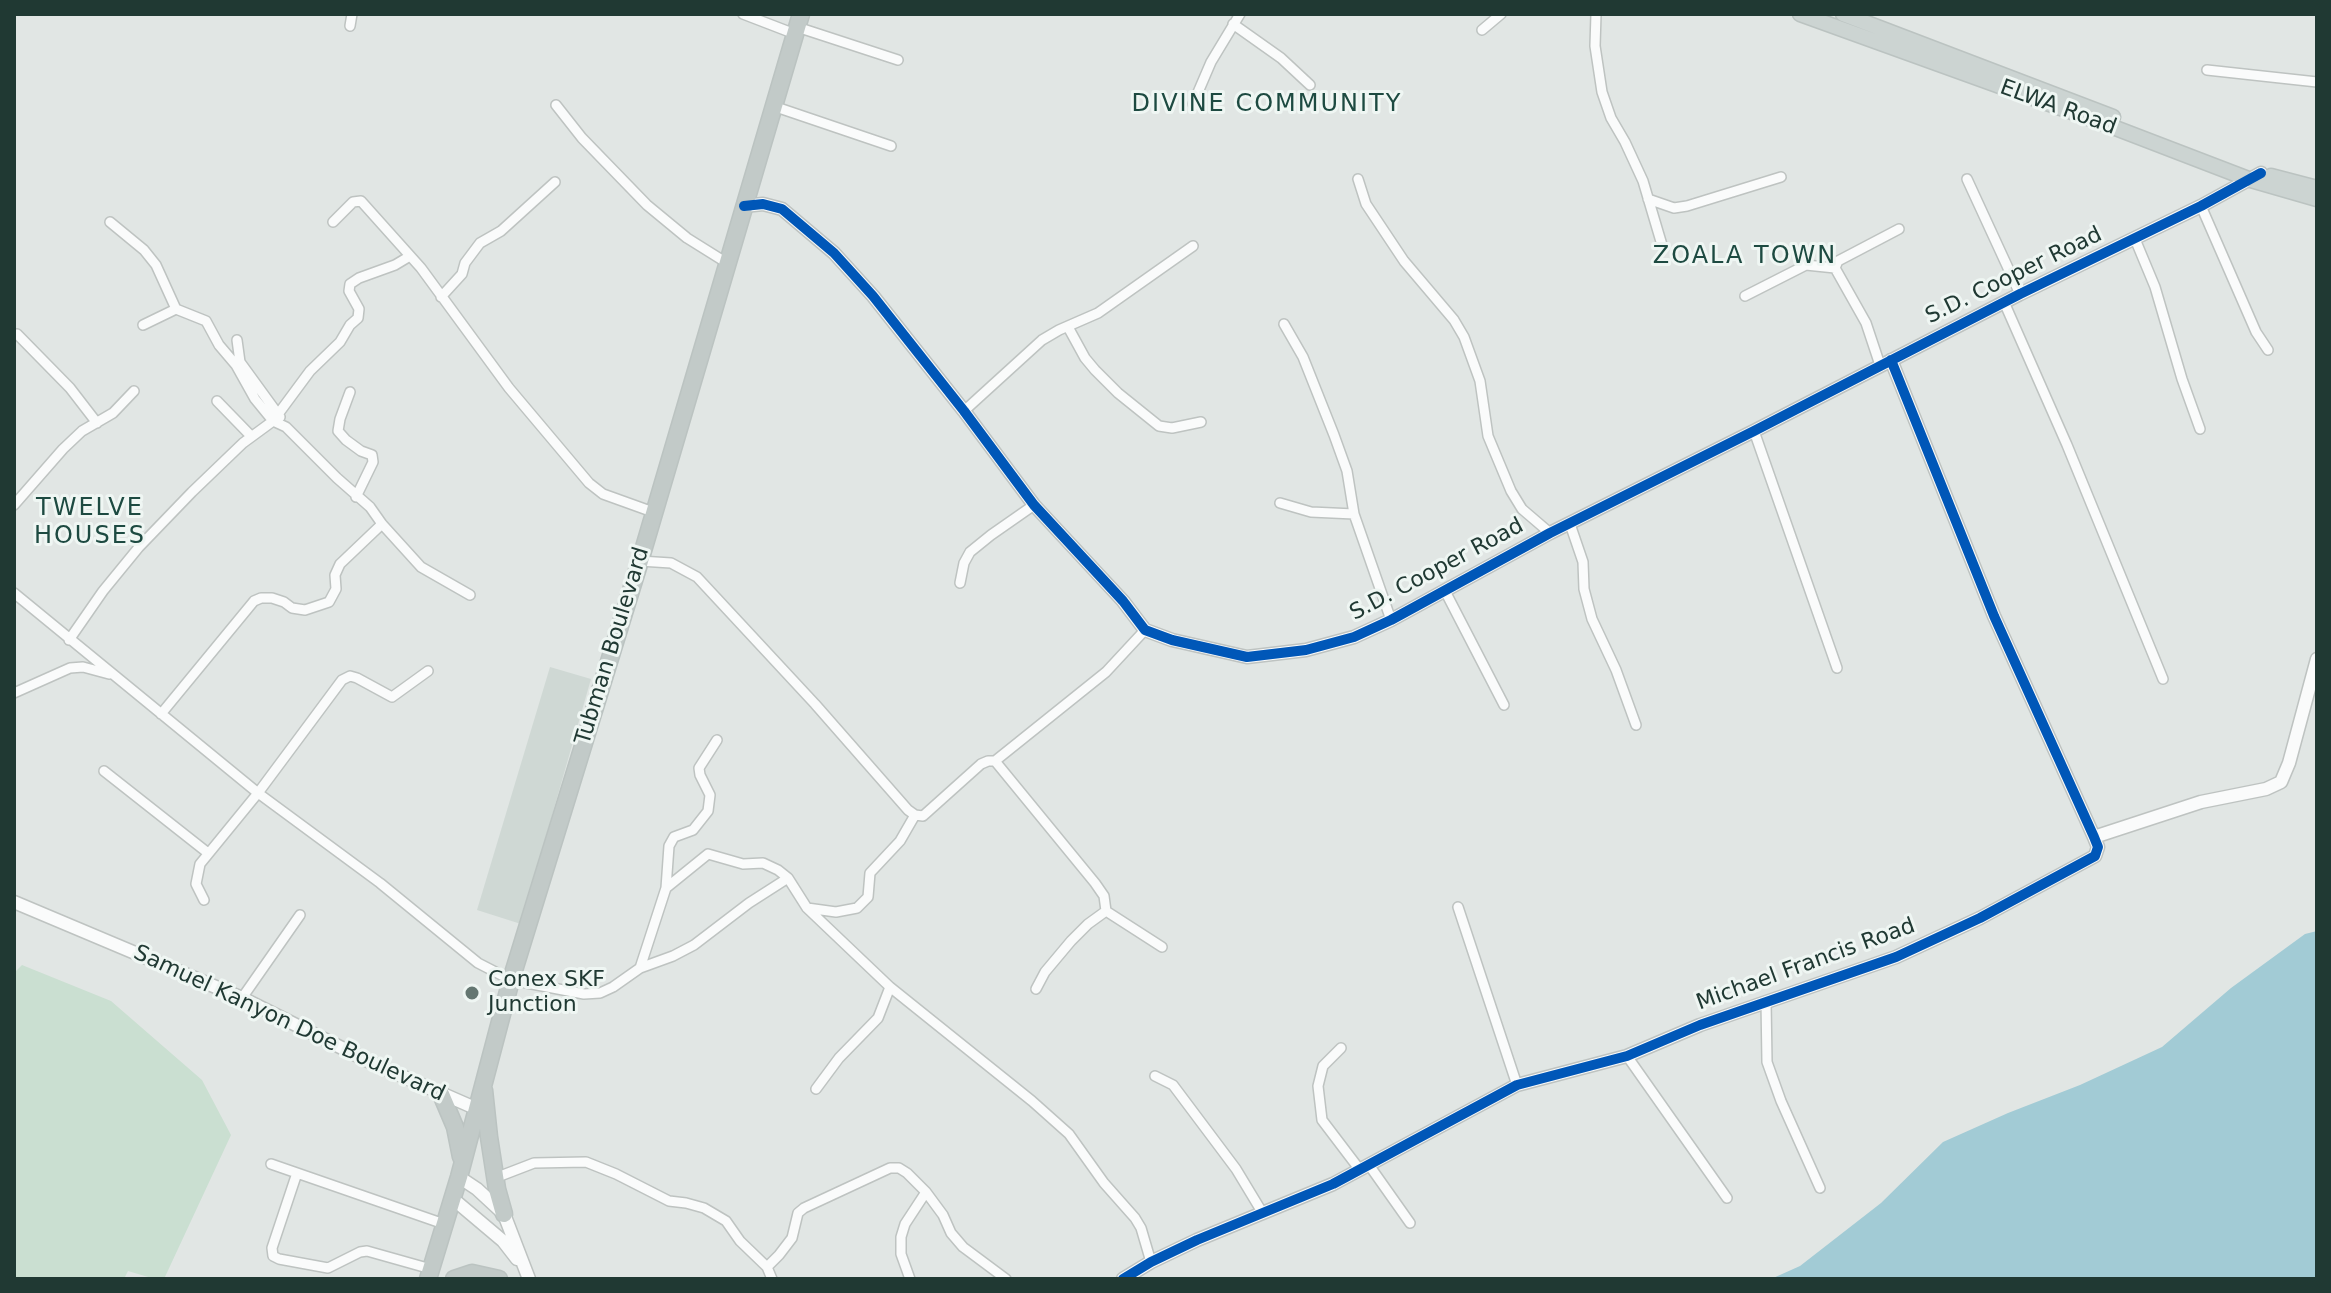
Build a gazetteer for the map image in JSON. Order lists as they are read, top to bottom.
{
  "streets": {
    "highway": ["Tubman Boulevard"],
    "main road": ["ELWA Road"],
    "street": ["S.D. Cooper Road", "Michael Francis Road", "Samuel Kanyon Doe Boulevard"]
  },
  "crossings": [
    ["ELWA Road", "S.D. Cooper Road"],
    ["Tubman Boulevard", "Samuel Kanyon Doe Boulevard"]
  ],
  "districts": ["DIVINE COMMUNITY", "ZOALA TOWN", "TWELVE HOUSES"],
  "places": ["Conex SKF Junction"]
}
